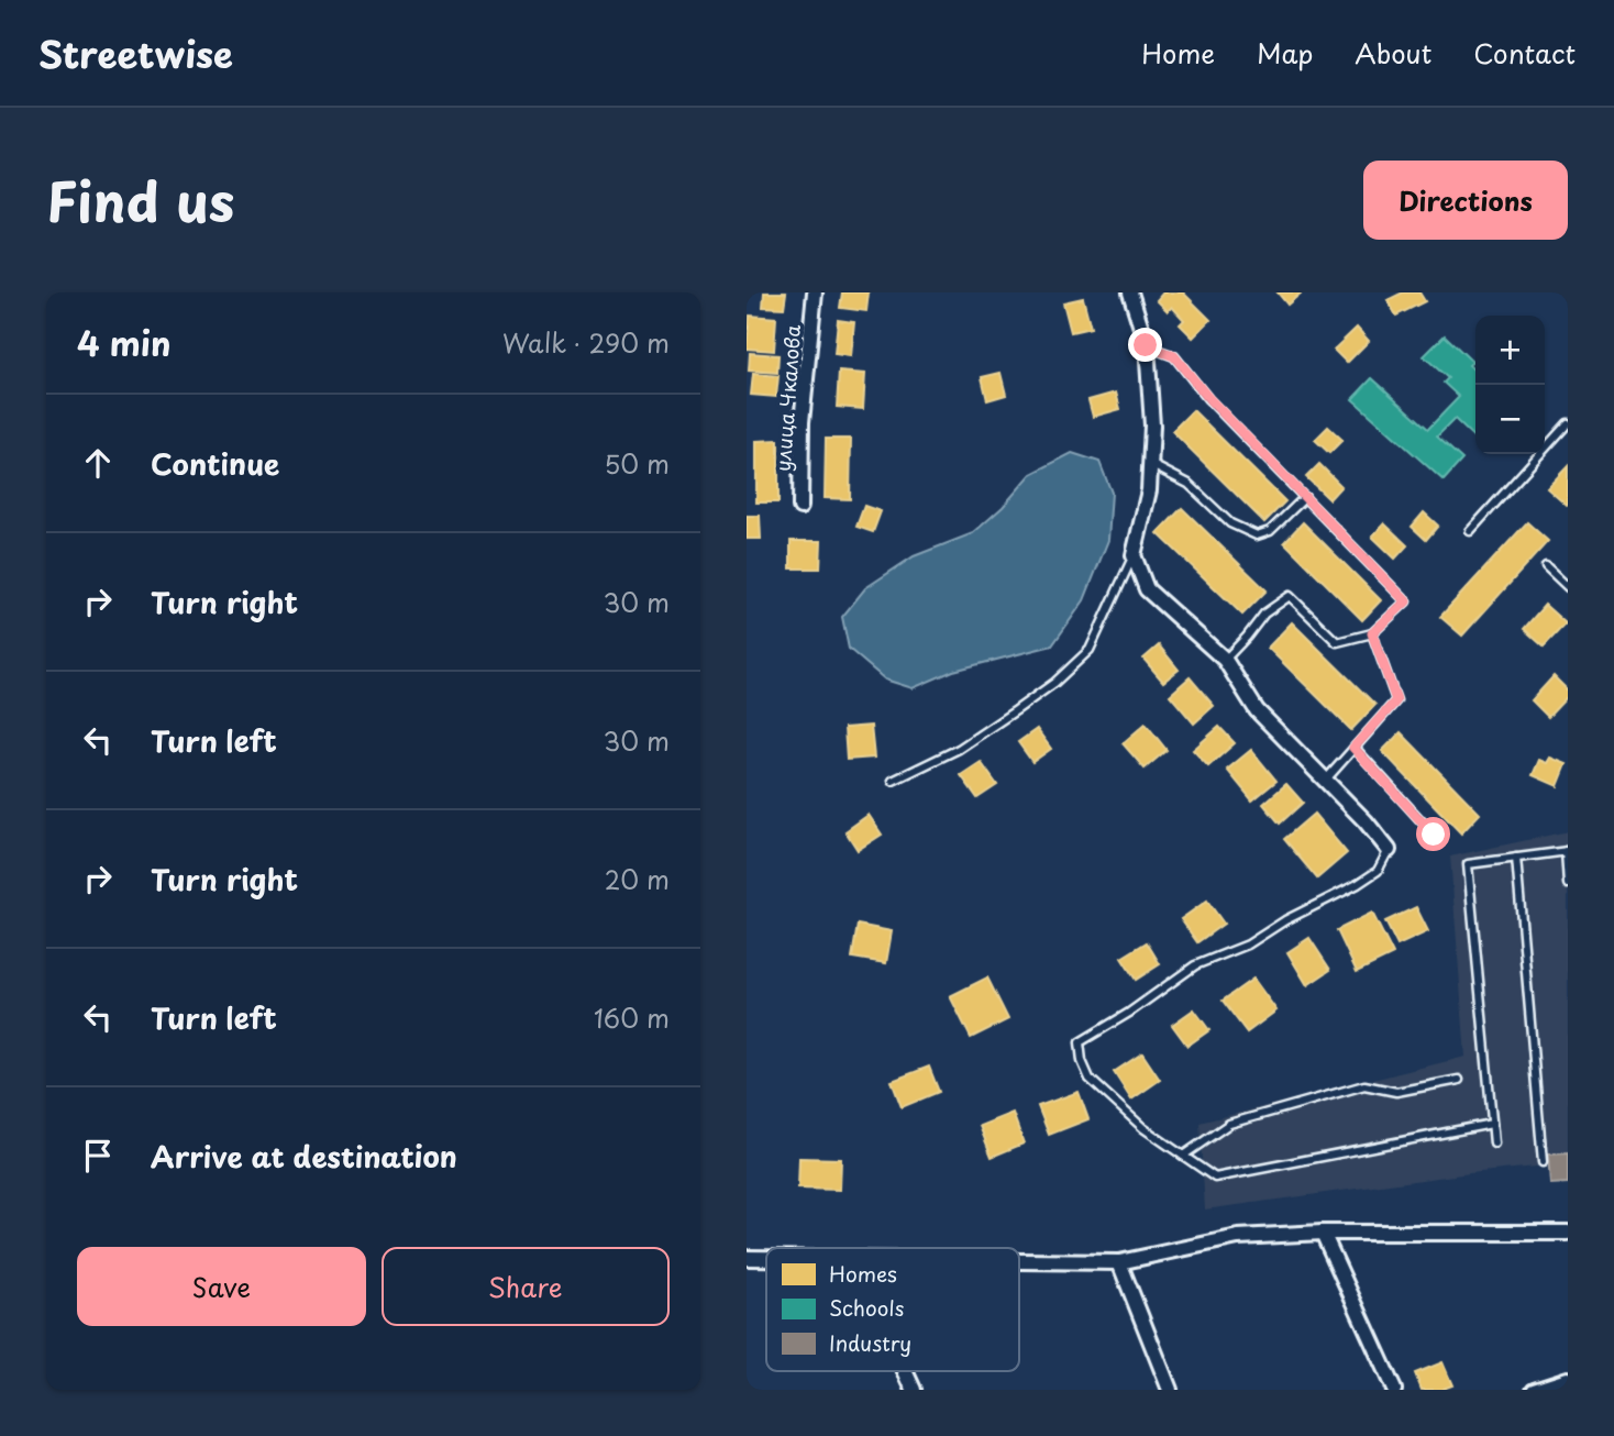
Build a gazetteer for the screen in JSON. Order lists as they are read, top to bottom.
{
  "streets": {
    "street": ["улица Чкалова"]
  },
  "legend": ["Homes", "Schools", "Industry"],
  "page": {
    "header": "Streetwise",
    "nav": [
      "Home",
      "Map",
      "About",
      "Contact"
    ],
    "title": "Find us",
    "buttons": [
      "Directions",
      ["Save", "Share"]
    ],
    "heading": ["4 min", "Walk · 290 m"],
    "map_buttons": ["+", "−"],
    "list": [
      ["Continue", "50 m"],
      ["Turn right", "30 m"],
      ["Turn left", "30 m"],
      ["Turn right", "20 m"],
      ["Turn left", "160 m"],
      "Arrive at destination"
    ]
  }
}
